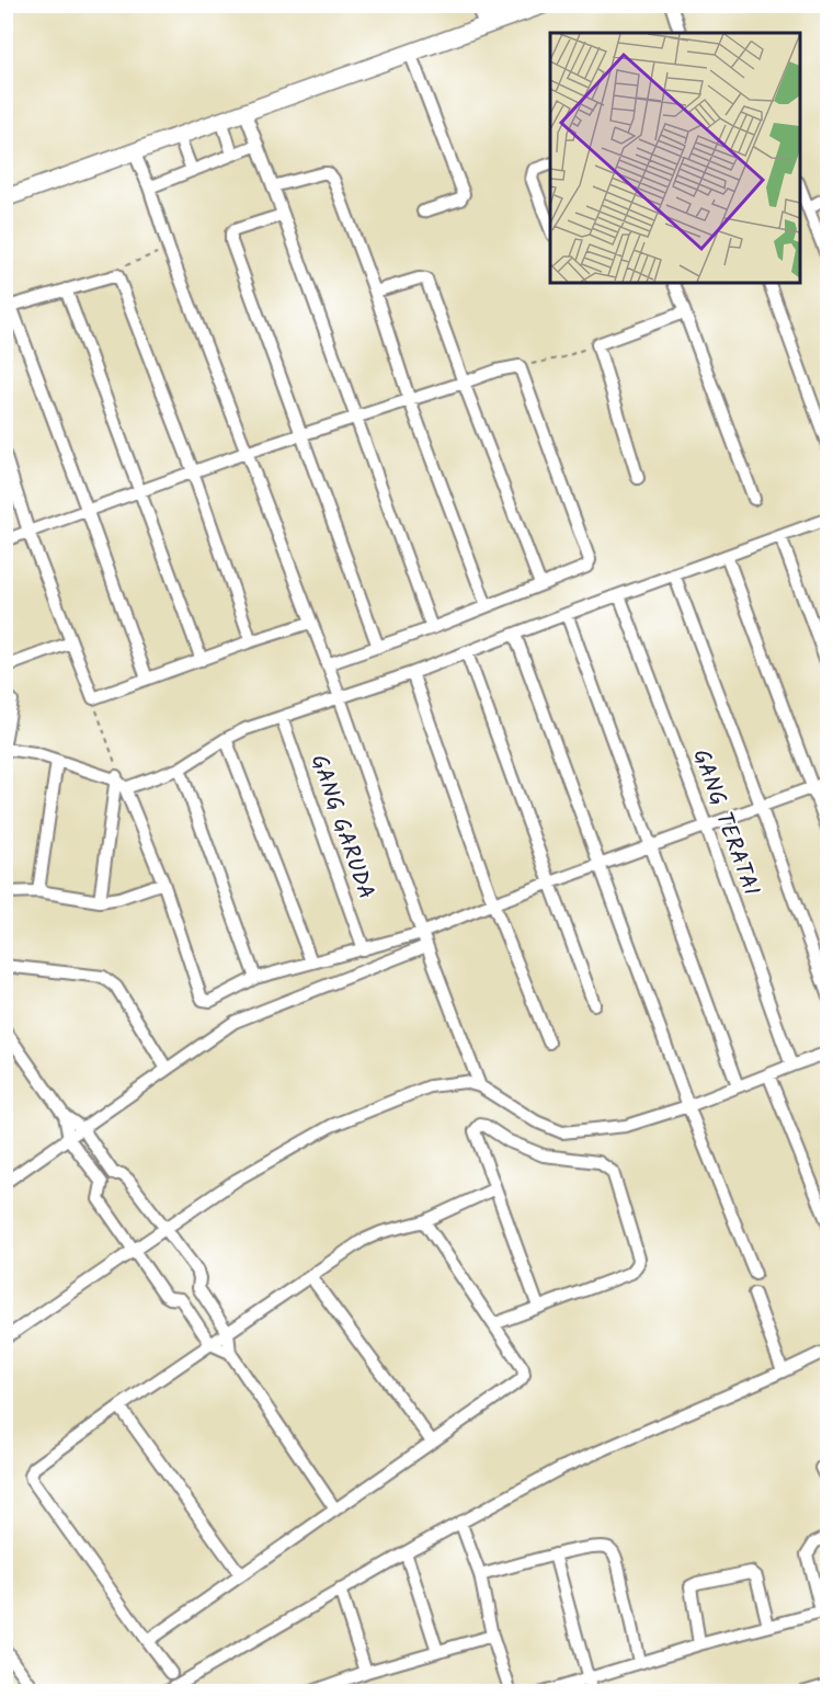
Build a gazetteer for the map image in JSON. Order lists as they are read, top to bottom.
{
  "streets": {
    "street": ["GANG TERATAI", "GANG GARUDA"]
  }
}
